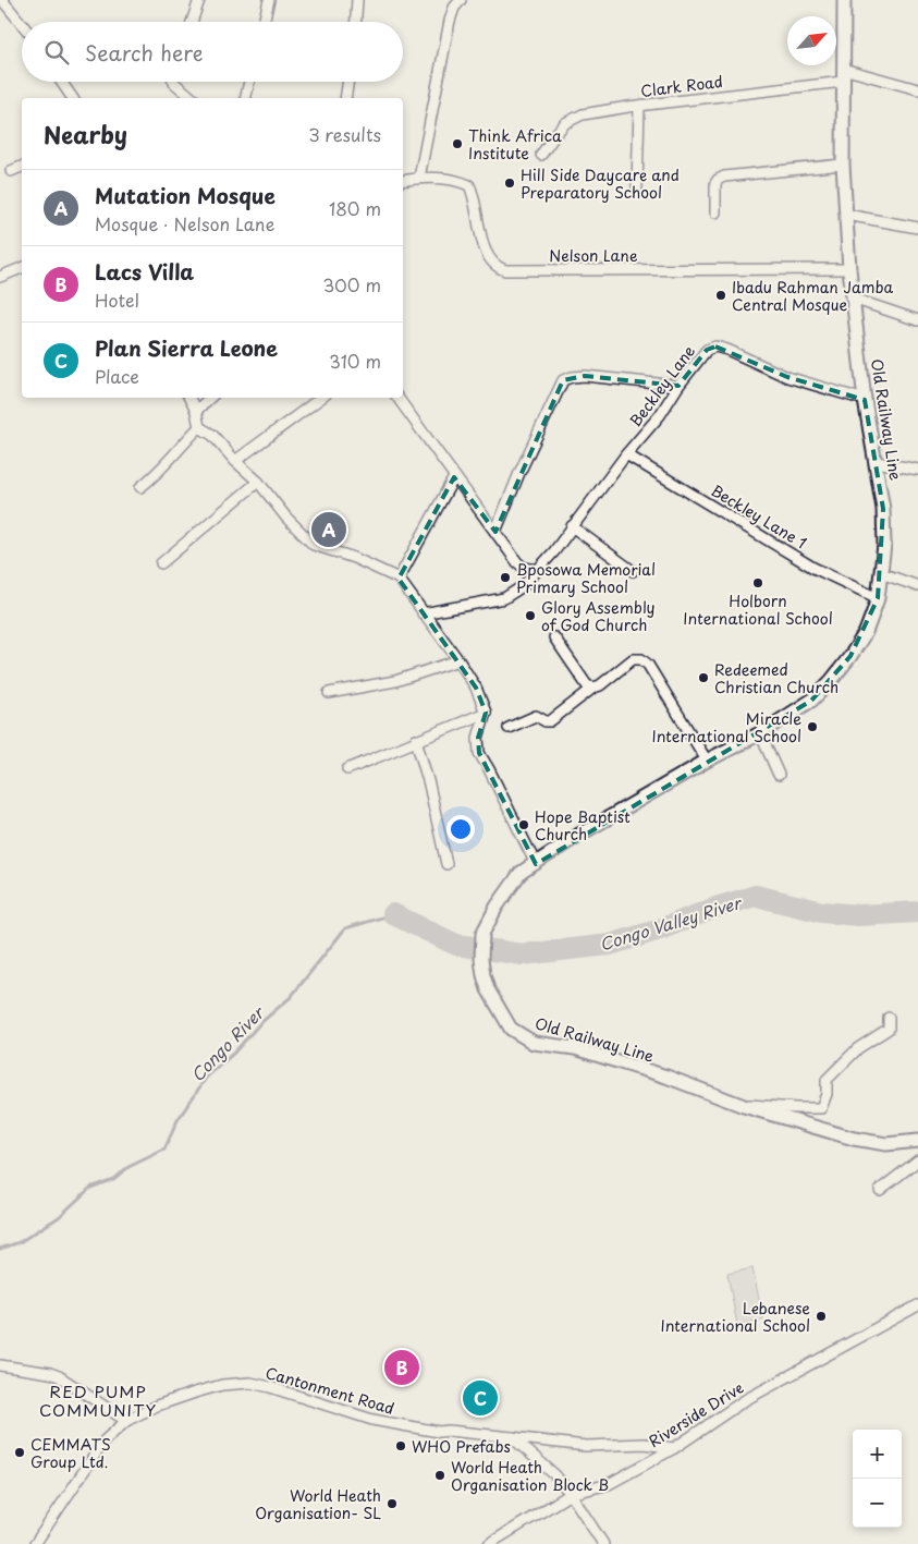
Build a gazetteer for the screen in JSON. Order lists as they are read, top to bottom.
{
  "streets": {
    "street": [
      "Clark Road",
      "Nelson Lane",
      "Beckley Lane",
      "Old Railway Line",
      "Beckley Lane 1",
      "Cantonment Road",
      "Riverside Drive"
    ]
  },
  "crossings": [
    ["Clark Road", "Old Railway Line"],
    ["Nelson Lane", "Old Railway Line"],
    ["Beckley Lane", "Old Railway Line"],
    ["Beckley Lane", "Beckley Lane 1"],
    ["Old Railway Line", "Beckley Lane 1"],
    ["Cantonment Road", "Riverside Drive"]
  ],
  "districts": ["RED PUMP COMMUNITY"],
  "water": ["Congo Valley River", "Congo River"],
  "places": [
    "Think Africa Institute",
    "Hill Side Daycare and Preparatory School",
    "Ibadu Rahman Jamba Central Mosque",
    "Bposowa Memorial Primary School",
    "Holborn International School",
    "Glory Assembly of God Church",
    "Redeemed Christian Church",
    "Miracle International School",
    "Hope Baptist Church",
    "Lebanese International School",
    "WHO Prefabs",
    "CEMMATS Group Ltd.",
    "World Heath Organisation Block B",
    "World Heath Organisation- SL"
  ],
  "north": "top right",
  "page": {
    "search": "Search here",
    "heading": ["Nearby", "3 results"],
    "list": [
      {
        "mark": "A",
        "name": "Mutation Mosque",
        "note": "Mosque · Nelson Lane",
        "value": "180 m"
      },
      {
        "mark": "B",
        "name": "Lacs Villa",
        "note": "Hotel",
        "value": "300 m"
      },
      {
        "mark": "C",
        "name": "Plan Sierra Leone",
        "note": "Place",
        "value": "310 m"
      }
    ],
    "pins": ["A", "B", "C"],
    "map_buttons": ["+", "−"]
  }
}
